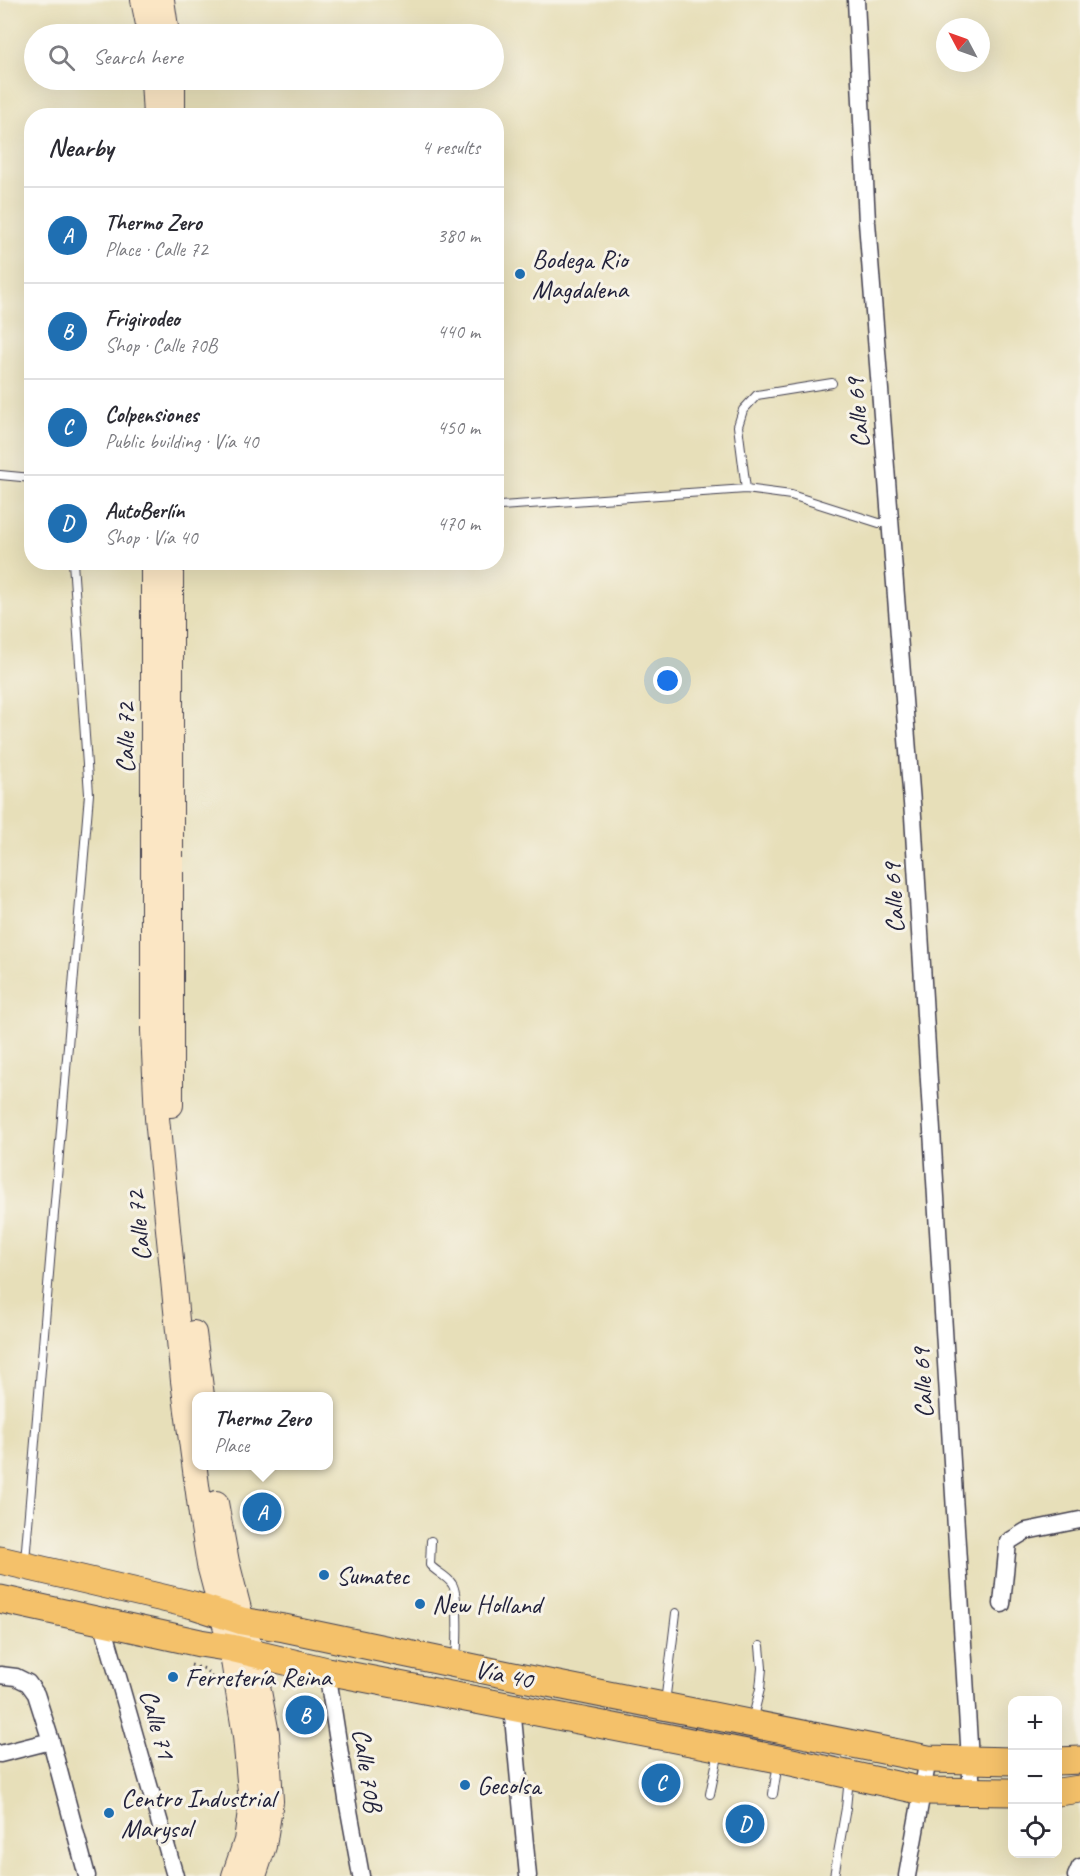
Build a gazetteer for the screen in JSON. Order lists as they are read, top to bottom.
{
  "streets": {
    "highway": ["Vía 40"],
    "main road": ["Calle 72"],
    "street": ["Calle 69", "Calle 71", "Calle 70B"]
  },
  "crossings": [
    ["Calle 69", "Vía 40"],
    ["Calle 72", "Vía 40"],
    ["Vía 40", "Calle 71"],
    ["Vía 40", "Calle 70B"]
  ],
  "places": [
    "Bodega Rio Magdalena",
    "Sumatec",
    "New Holland",
    "Ferretería Reina",
    "Gecolsa",
    "Centro Industrial Marysol"
  ],
  "north": "top left",
  "page": {
    "search": "Search here",
    "heading": ["Nearby", "4 results"],
    "list": [
      {
        "mark": "A",
        "name": "Thermo Zero",
        "note": "Place · Calle 72",
        "value": "380 m"
      },
      {
        "mark": "B",
        "name": "Frigirodeo",
        "note": "Shop · Calle 70B",
        "value": "440 m"
      },
      {
        "mark": "C",
        "name": "Colpensiones",
        "note": "Public building · Vía 40",
        "value": "450 m"
      },
      {
        "mark": "D",
        "name": "AutoBerlín",
        "note": "Shop · Vía 40",
        "value": "470 m"
      }
    ],
    "popup": ["Thermo Zero", "Place"],
    "pins": [
      "A",
      "B",
      "C",
      "D"
    ],
    "map_buttons": ["+", "−"]
  }
}
